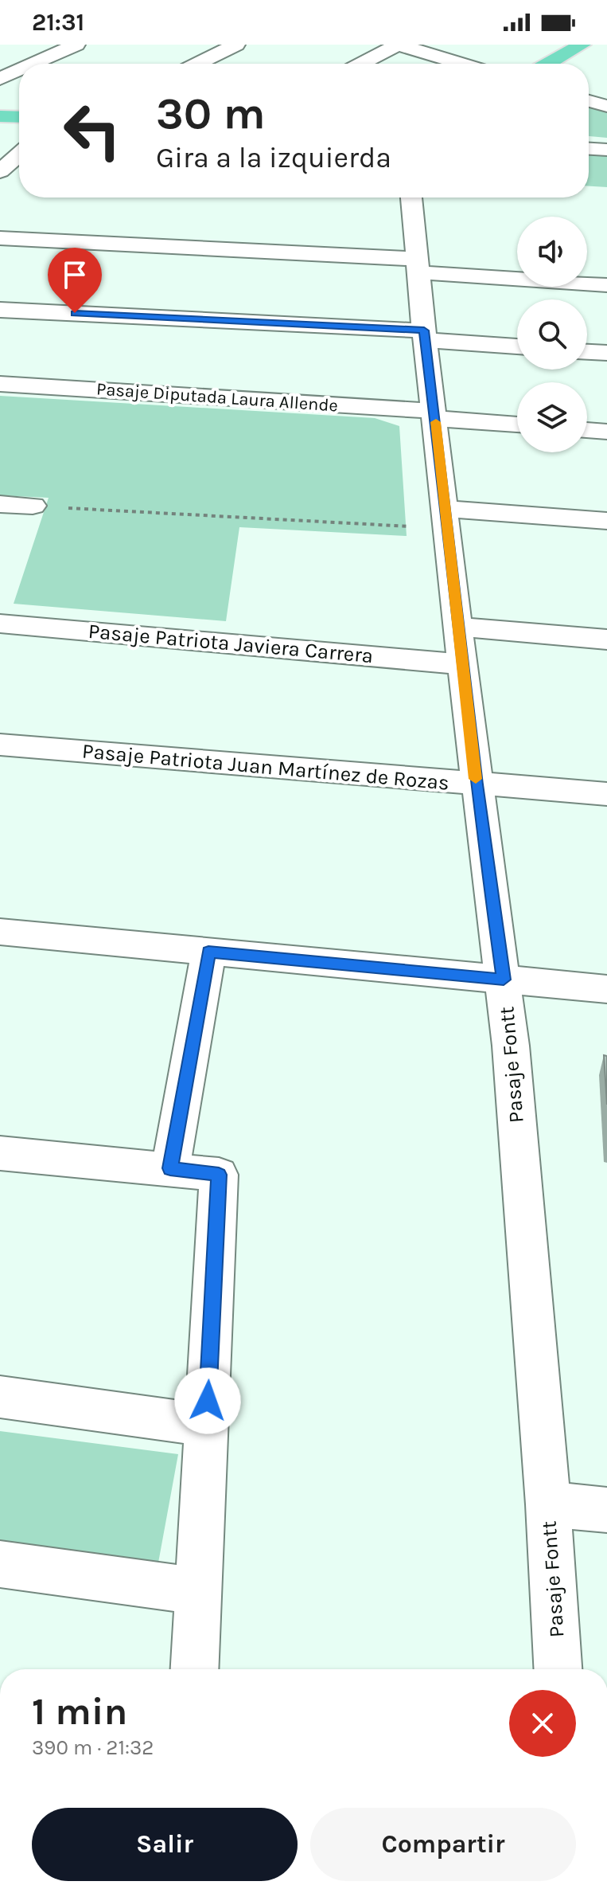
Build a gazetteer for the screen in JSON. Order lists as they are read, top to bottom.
{
  "streets": {
    "street": [
      "Pasaje Diputada Laura Allende",
      "Pasaje Patriota Javiera Carrera",
      "Pasaje Patriota Juan Martínez de Rozas",
      "Pasaje Fontt"
    ]
  },
  "crossings": [
    ["Pasaje Diputada Laura Allende", "Pasaje Fontt"],
    ["Pasaje Patriota Javiera Carrera", "Pasaje Fontt"],
    ["Pasaje Patriota Juan Martínez de Rozas", "Pasaje Fontt"]
  ],
  "page": {
    "status": "21:31",
    "turn": ["30 m", "Gira a la izquierda"],
    "heading": ["1 min", "390 m · 21:32"],
    "buttons": ["Salir", "Compartir"]
  }
}
